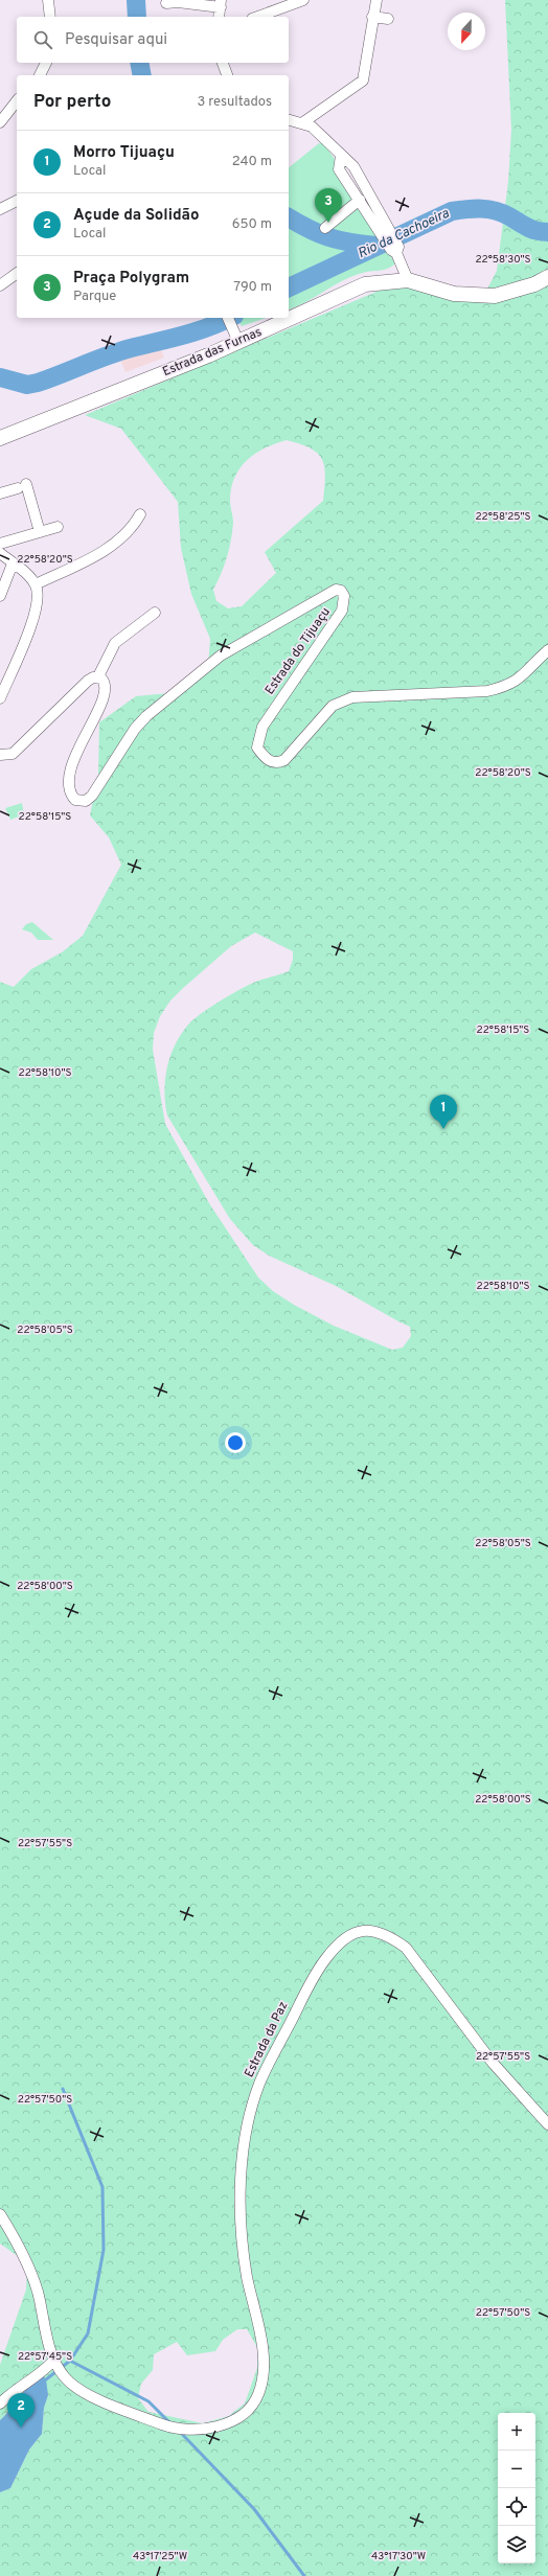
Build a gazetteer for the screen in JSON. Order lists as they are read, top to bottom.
{
  "streets": {
    "main road": ["Estrada das Furnas"],
    "street": ["Estrada do Tijuaçu", "Estrada da Paz"]
  },
  "water": ["Rio da Cachoeira"],
  "north": "bottom",
  "page": {
    "search": "Pesquisar aqui",
    "heading": ["Por perto", "3 resultados"],
    "list": [
      {
        "mark": "1",
        "name": "Morro Tijuaçu",
        "note": "Local",
        "value": "240 m"
      },
      {
        "mark": "2",
        "name": "Açude da Solidão",
        "note": "Local",
        "value": "650 m"
      },
      {
        "mark": "3",
        "name": "Praça Polygram",
        "note": "Parque",
        "value": "790 m"
      }
    ],
    "pins": ["3", "1", "2"],
    "map_buttons": ["+", "−"]
  },
  "coordinates": [
    "22°58'30\"S",
    "22°58'25\"S",
    "22°58'20\"S",
    "22°58'15\"S",
    "22°58'10\"S",
    "22°58'05\"S",
    "22°58'00\"S",
    "22°57'55\"S",
    "22°57'50\"S",
    "22°57'45\"S",
    "43°17'25\"W",
    "43°17'30\"W"
  ]
}
